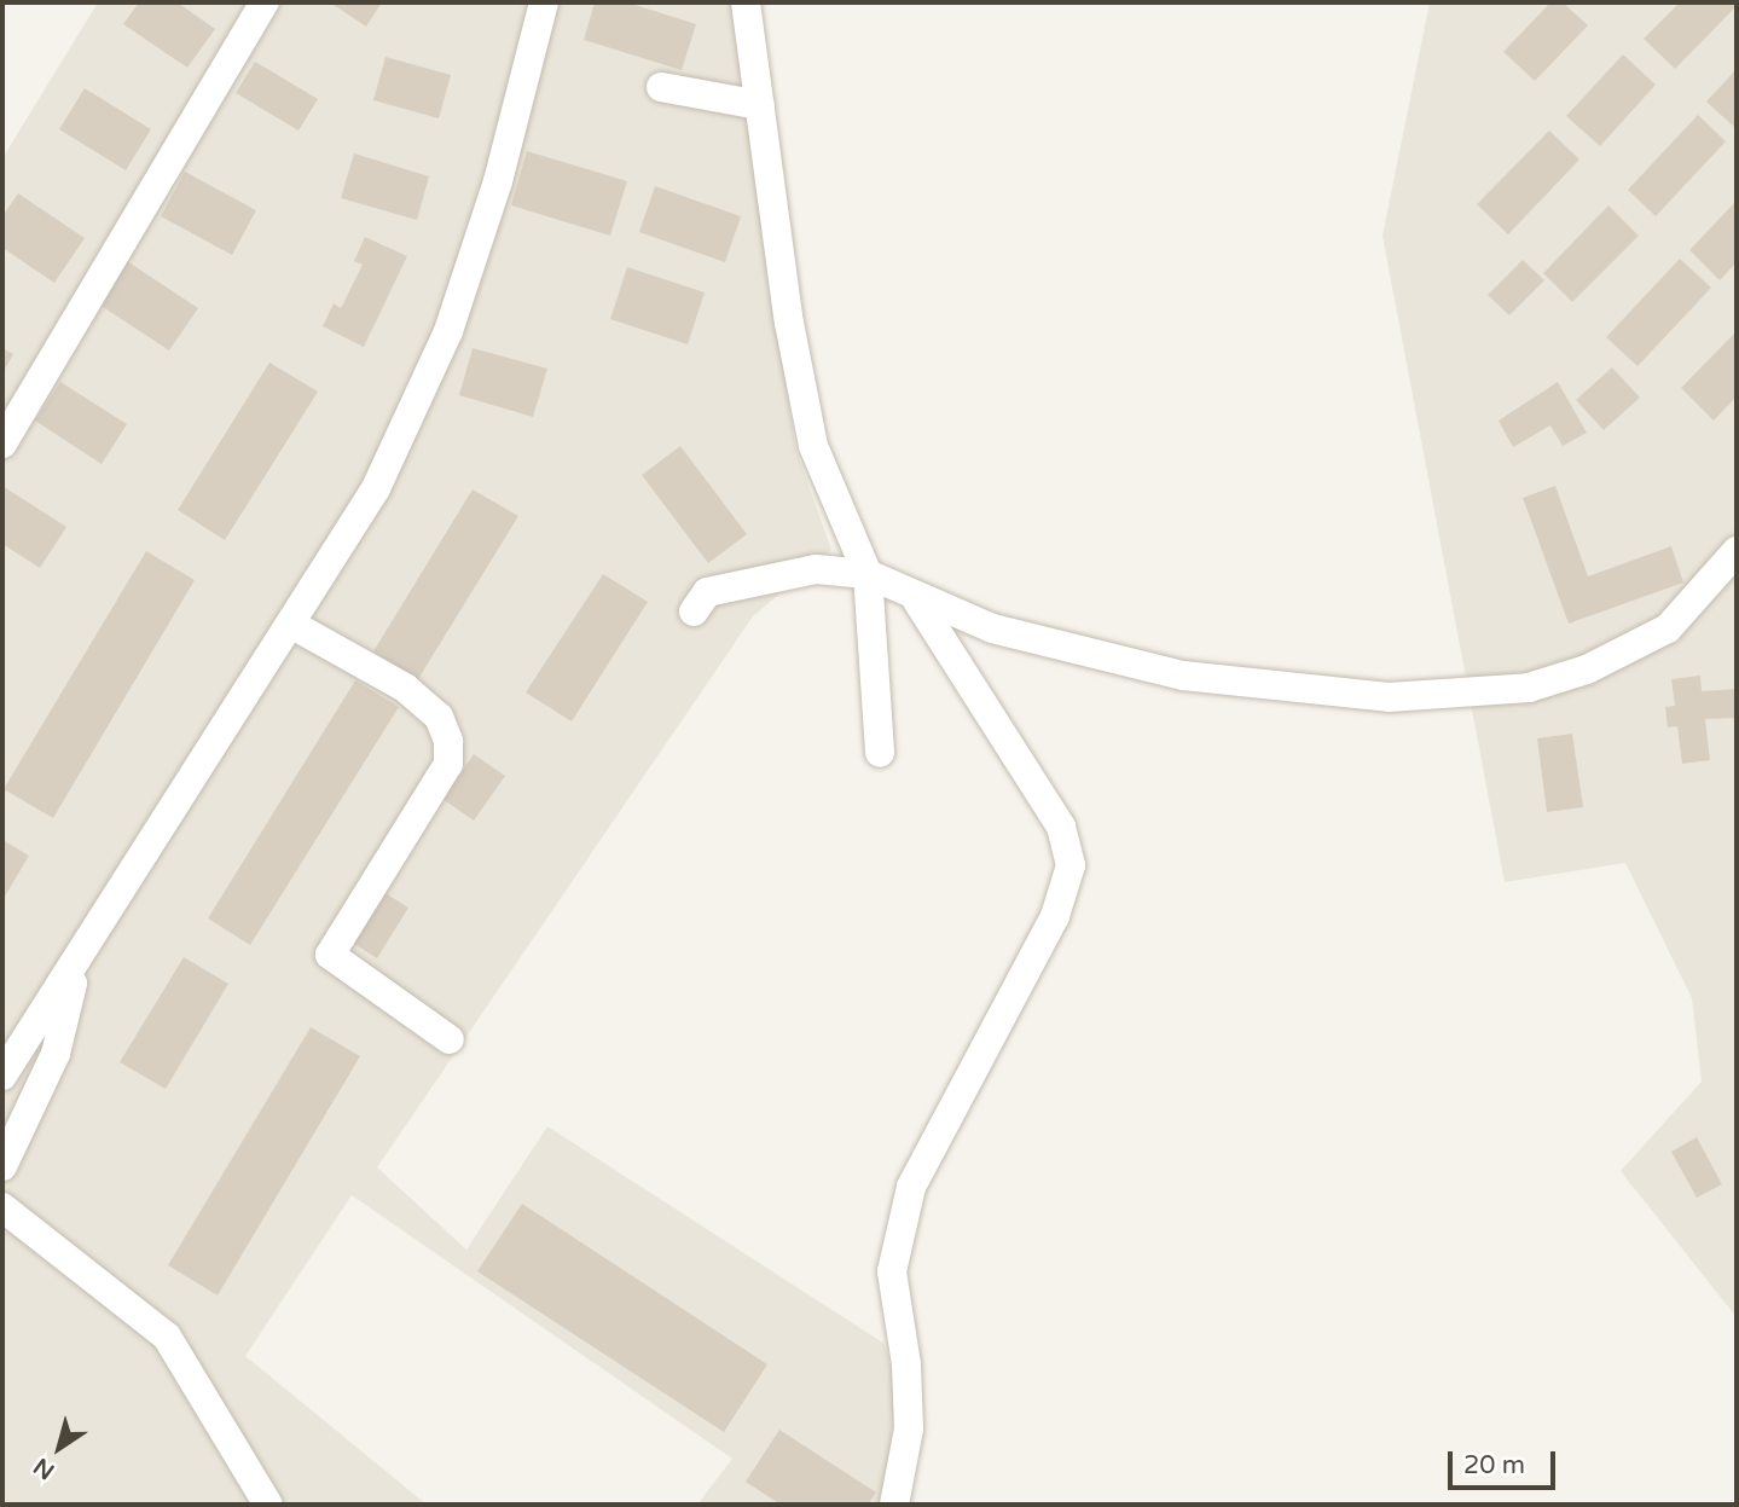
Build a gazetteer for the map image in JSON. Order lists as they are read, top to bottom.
{
  "scale_bar": "20 m",
  "north": "bottom left"
}
